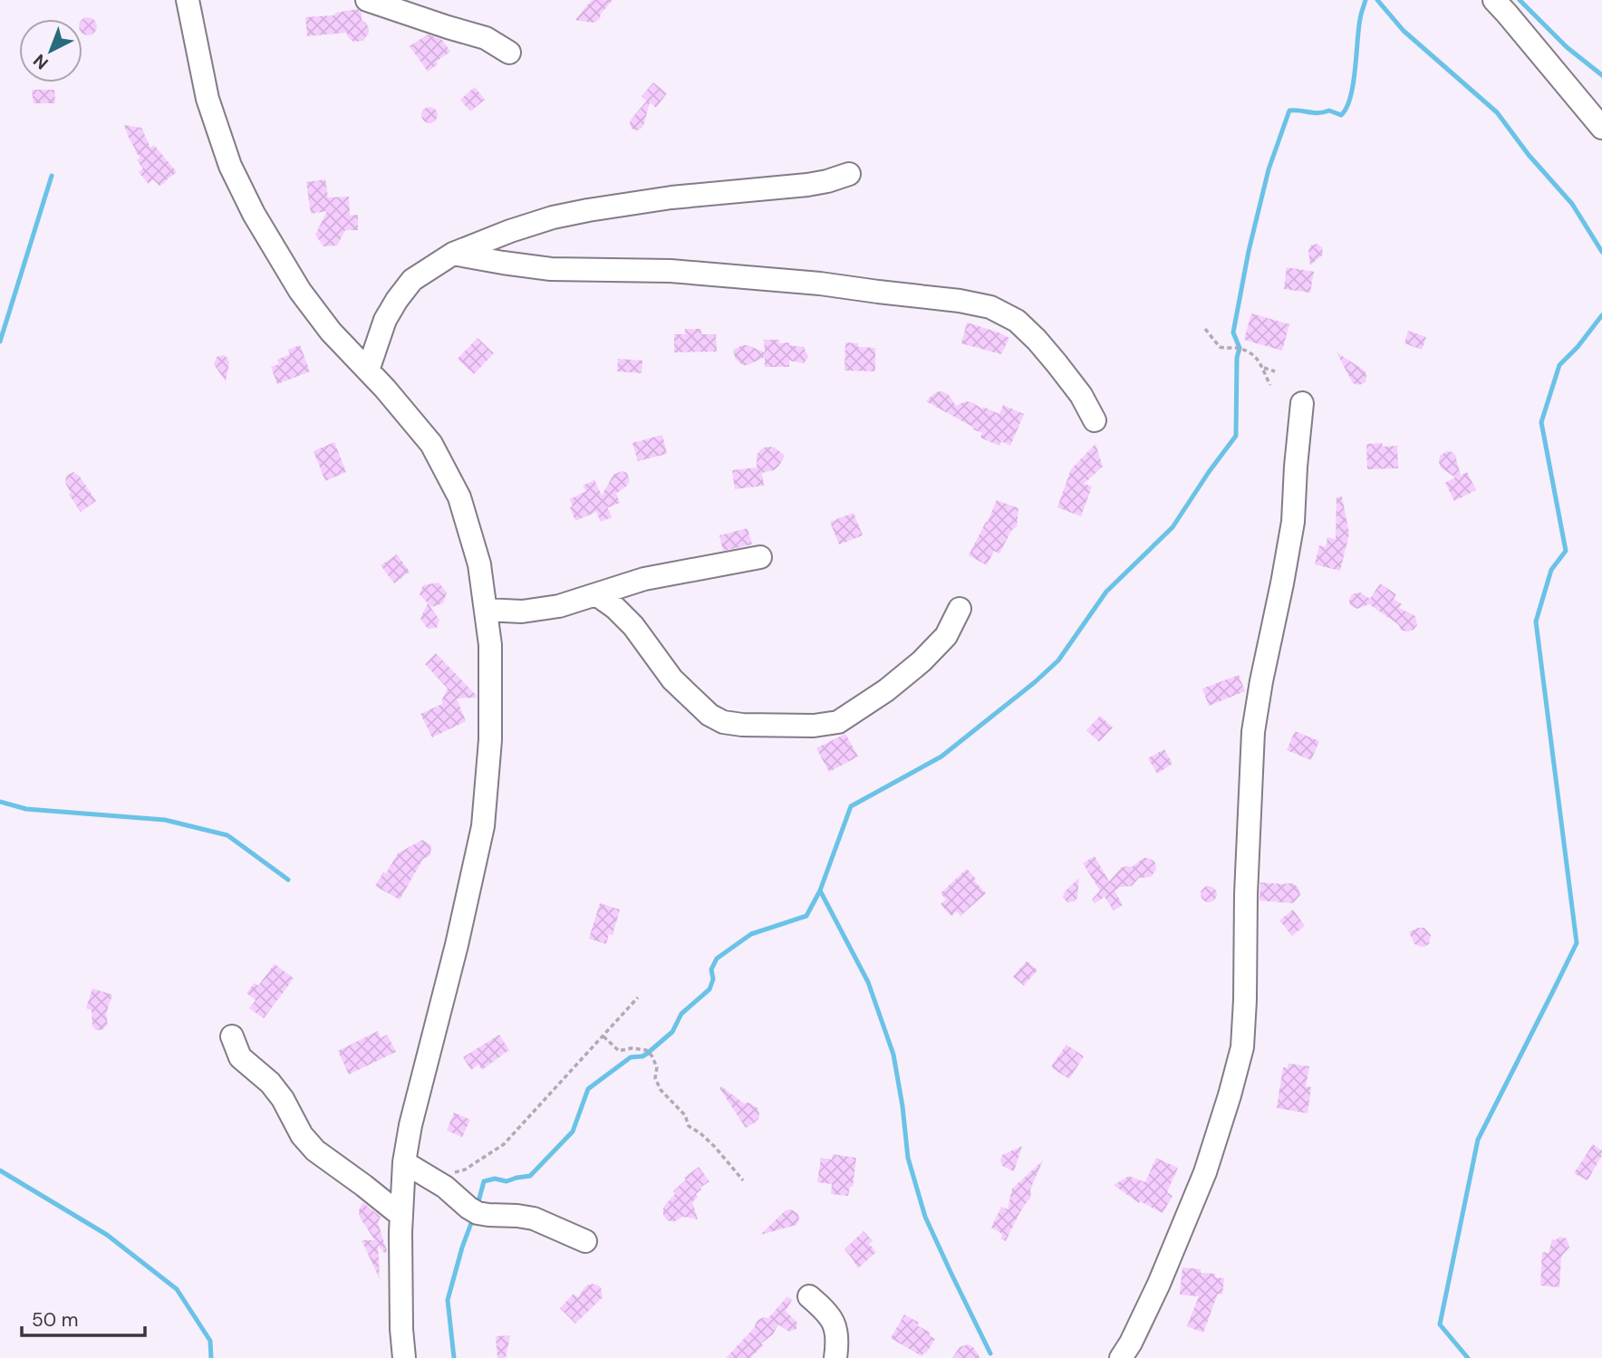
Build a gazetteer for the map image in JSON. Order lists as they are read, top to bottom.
{
  "scale_bar": "50 m",
  "north": "bottom left"
}
